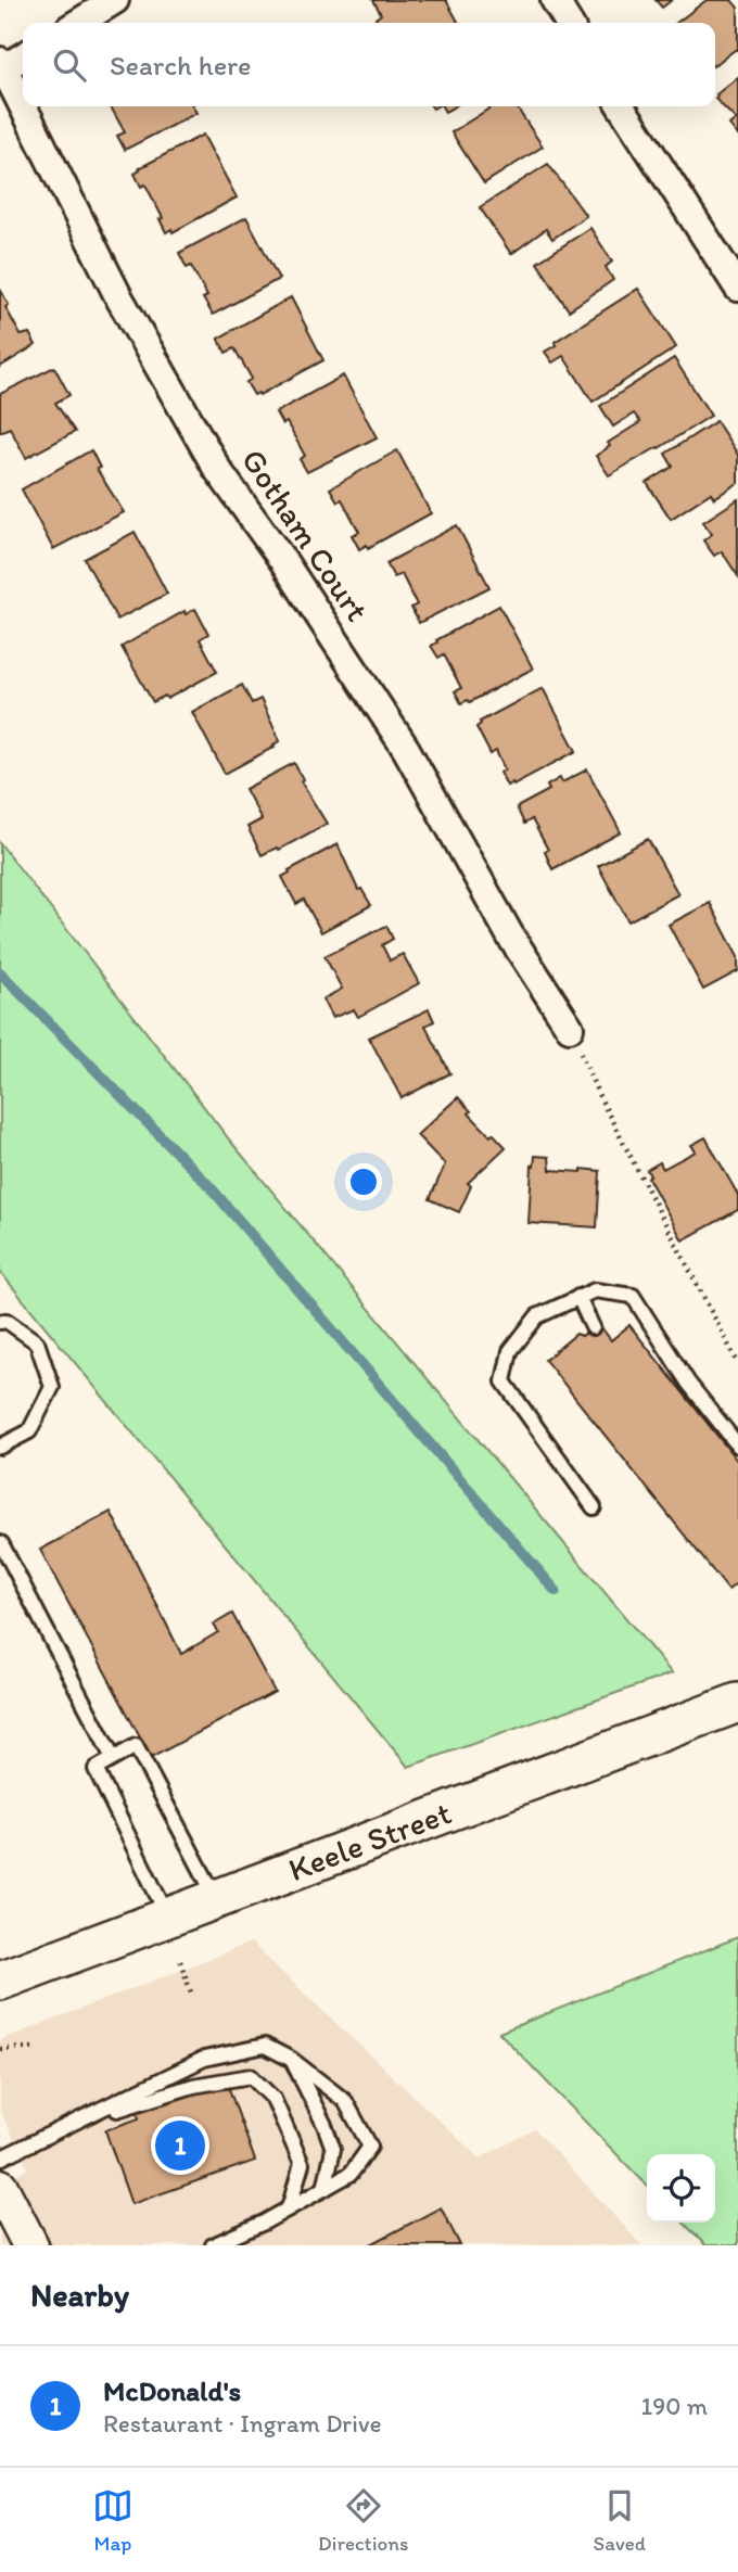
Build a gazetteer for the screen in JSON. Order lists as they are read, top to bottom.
{
  "streets": {
    "main road": ["Keele Street"],
    "street": ["Gotham Court"]
  },
  "page": {
    "search": "Search here",
    "pins": "1",
    "heading": "Nearby",
    "list": [
      {
        "mark": "1",
        "name": "McDonald's",
        "note": "Restaurant · Ingram Drive",
        "value": "190 m"
      }
    ],
    "nav": ["Map", "Directions", "Saved"]
  }
}
